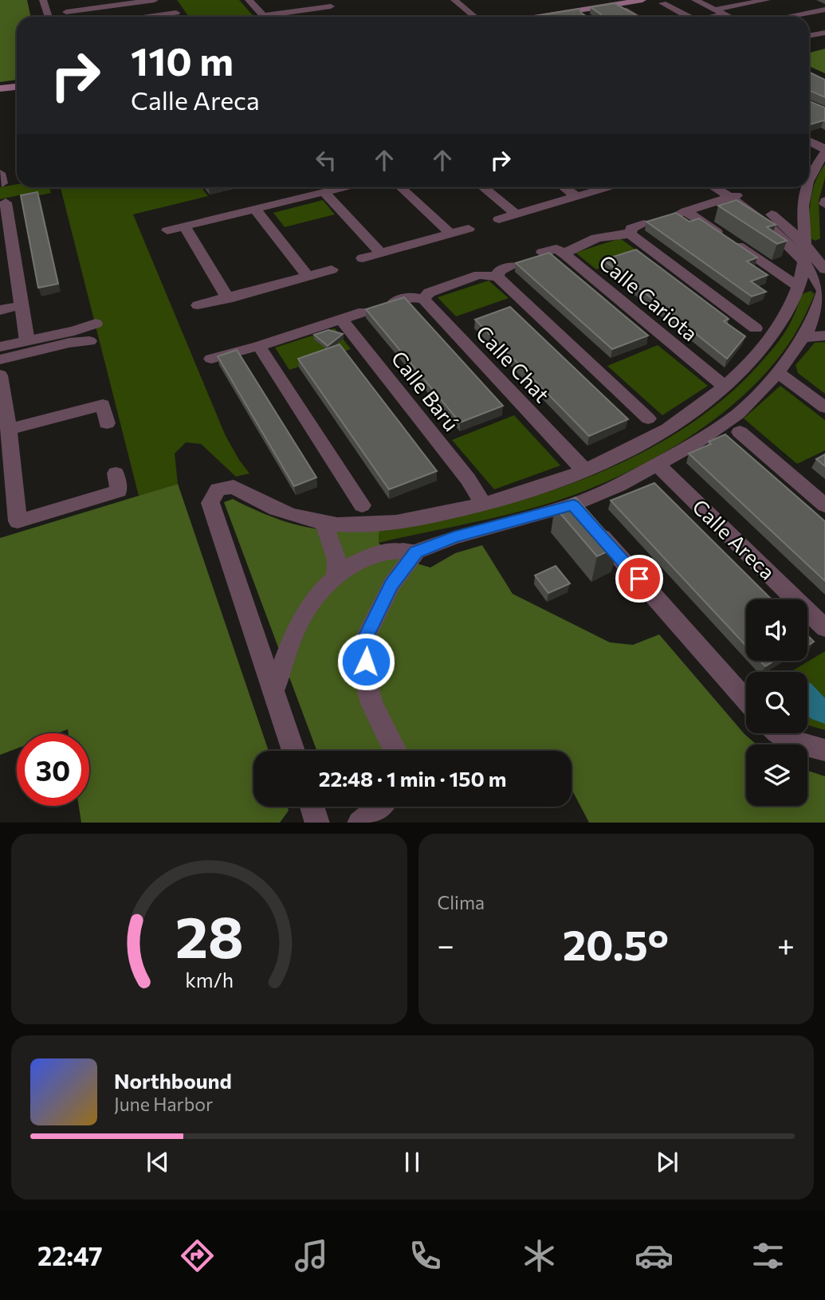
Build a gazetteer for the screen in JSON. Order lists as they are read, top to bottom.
{
  "streets": {
    "street": [
      "Calle Cariota",
      "Calle Chat",
      "Calle Barú",
      "Calle Areca"
    ]
  },
  "page": {
    "turn": ["110 m", "Calle Areca"],
    "limit": "30",
    "trip": "22:48 · 1 min · 150 m",
    "tile": "Clima",
    "heat": ["−", "20.5°", "+"],
    "song": ["Northbound", "June Harbor"],
    "tabs": "22:47",
    "gauge": ["28", "km/h"]
  }
}
